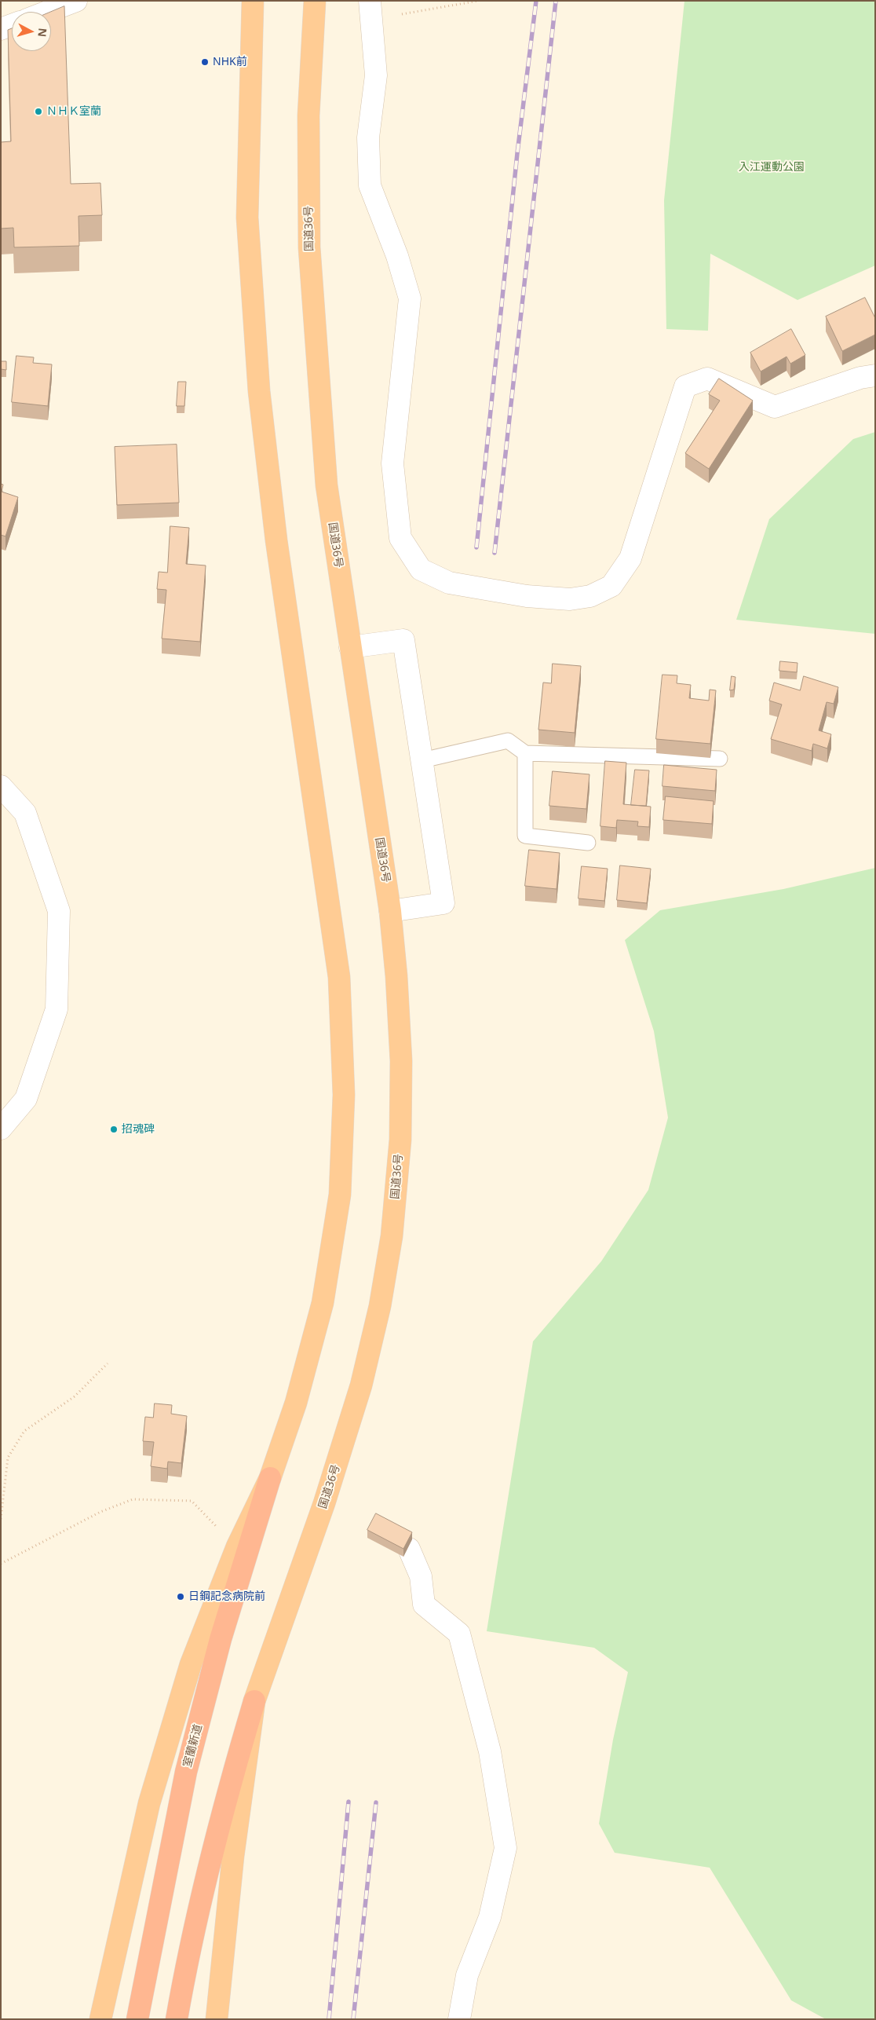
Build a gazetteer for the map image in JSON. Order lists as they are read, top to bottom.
{
  "streets": {
    "highway": ["国道36号", "室蘭新道"]
  },
  "parks": ["入江運動公園"],
  "places": [
    "NHK前",
    "ＮＨＫ室蘭",
    "招魂碑",
    "日鋼記念病院前"
  ],
  "north": "right"
}
